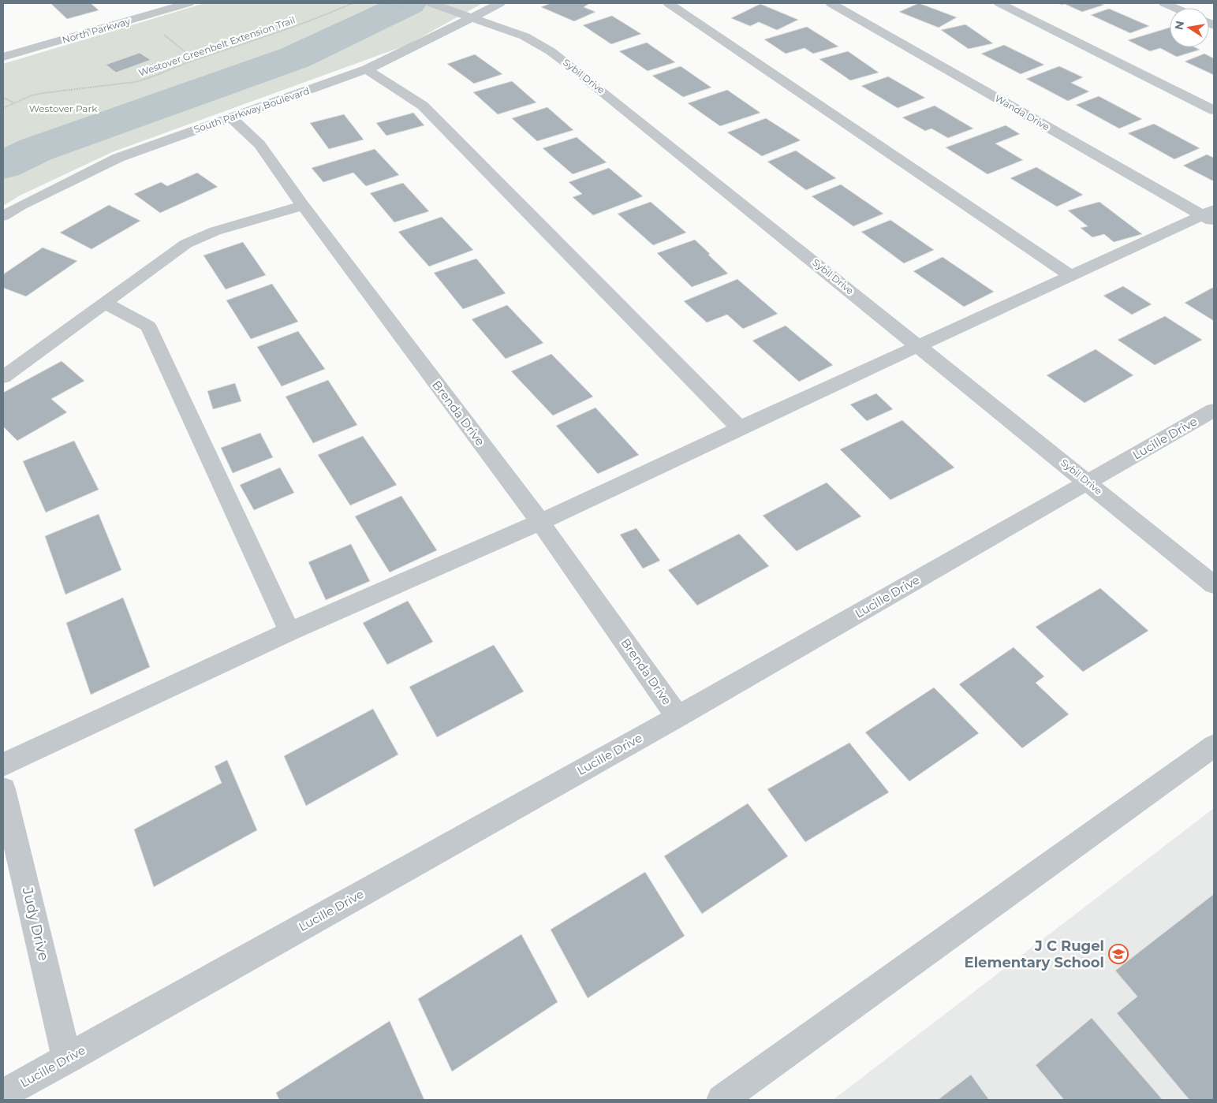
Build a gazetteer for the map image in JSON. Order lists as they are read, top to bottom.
{
  "streets": {
    "street": [
      "North Parkway",
      "Sybil Drive",
      "South Parkway Boulevard",
      "Wanda Drive",
      "Brenda Drive",
      "Lucille Drive",
      "Judy Drive"
    ],
    "path": ["Westover Greenbelt Extension Trail"]
  },
  "crossings": [
    ["Sybil Drive", "South Parkway Boulevard"],
    ["Sybil Drive", "Lucille Drive"],
    ["South Parkway Boulevard", "Brenda Drive"],
    ["Brenda Drive", "Lucille Drive"],
    ["Lucille Drive", "Judy Drive"]
  ],
  "parks": ["Westover Park"],
  "places": {
    "school or university": ["J C Rugel Elementary School"]
  },
  "north": "left"
}
